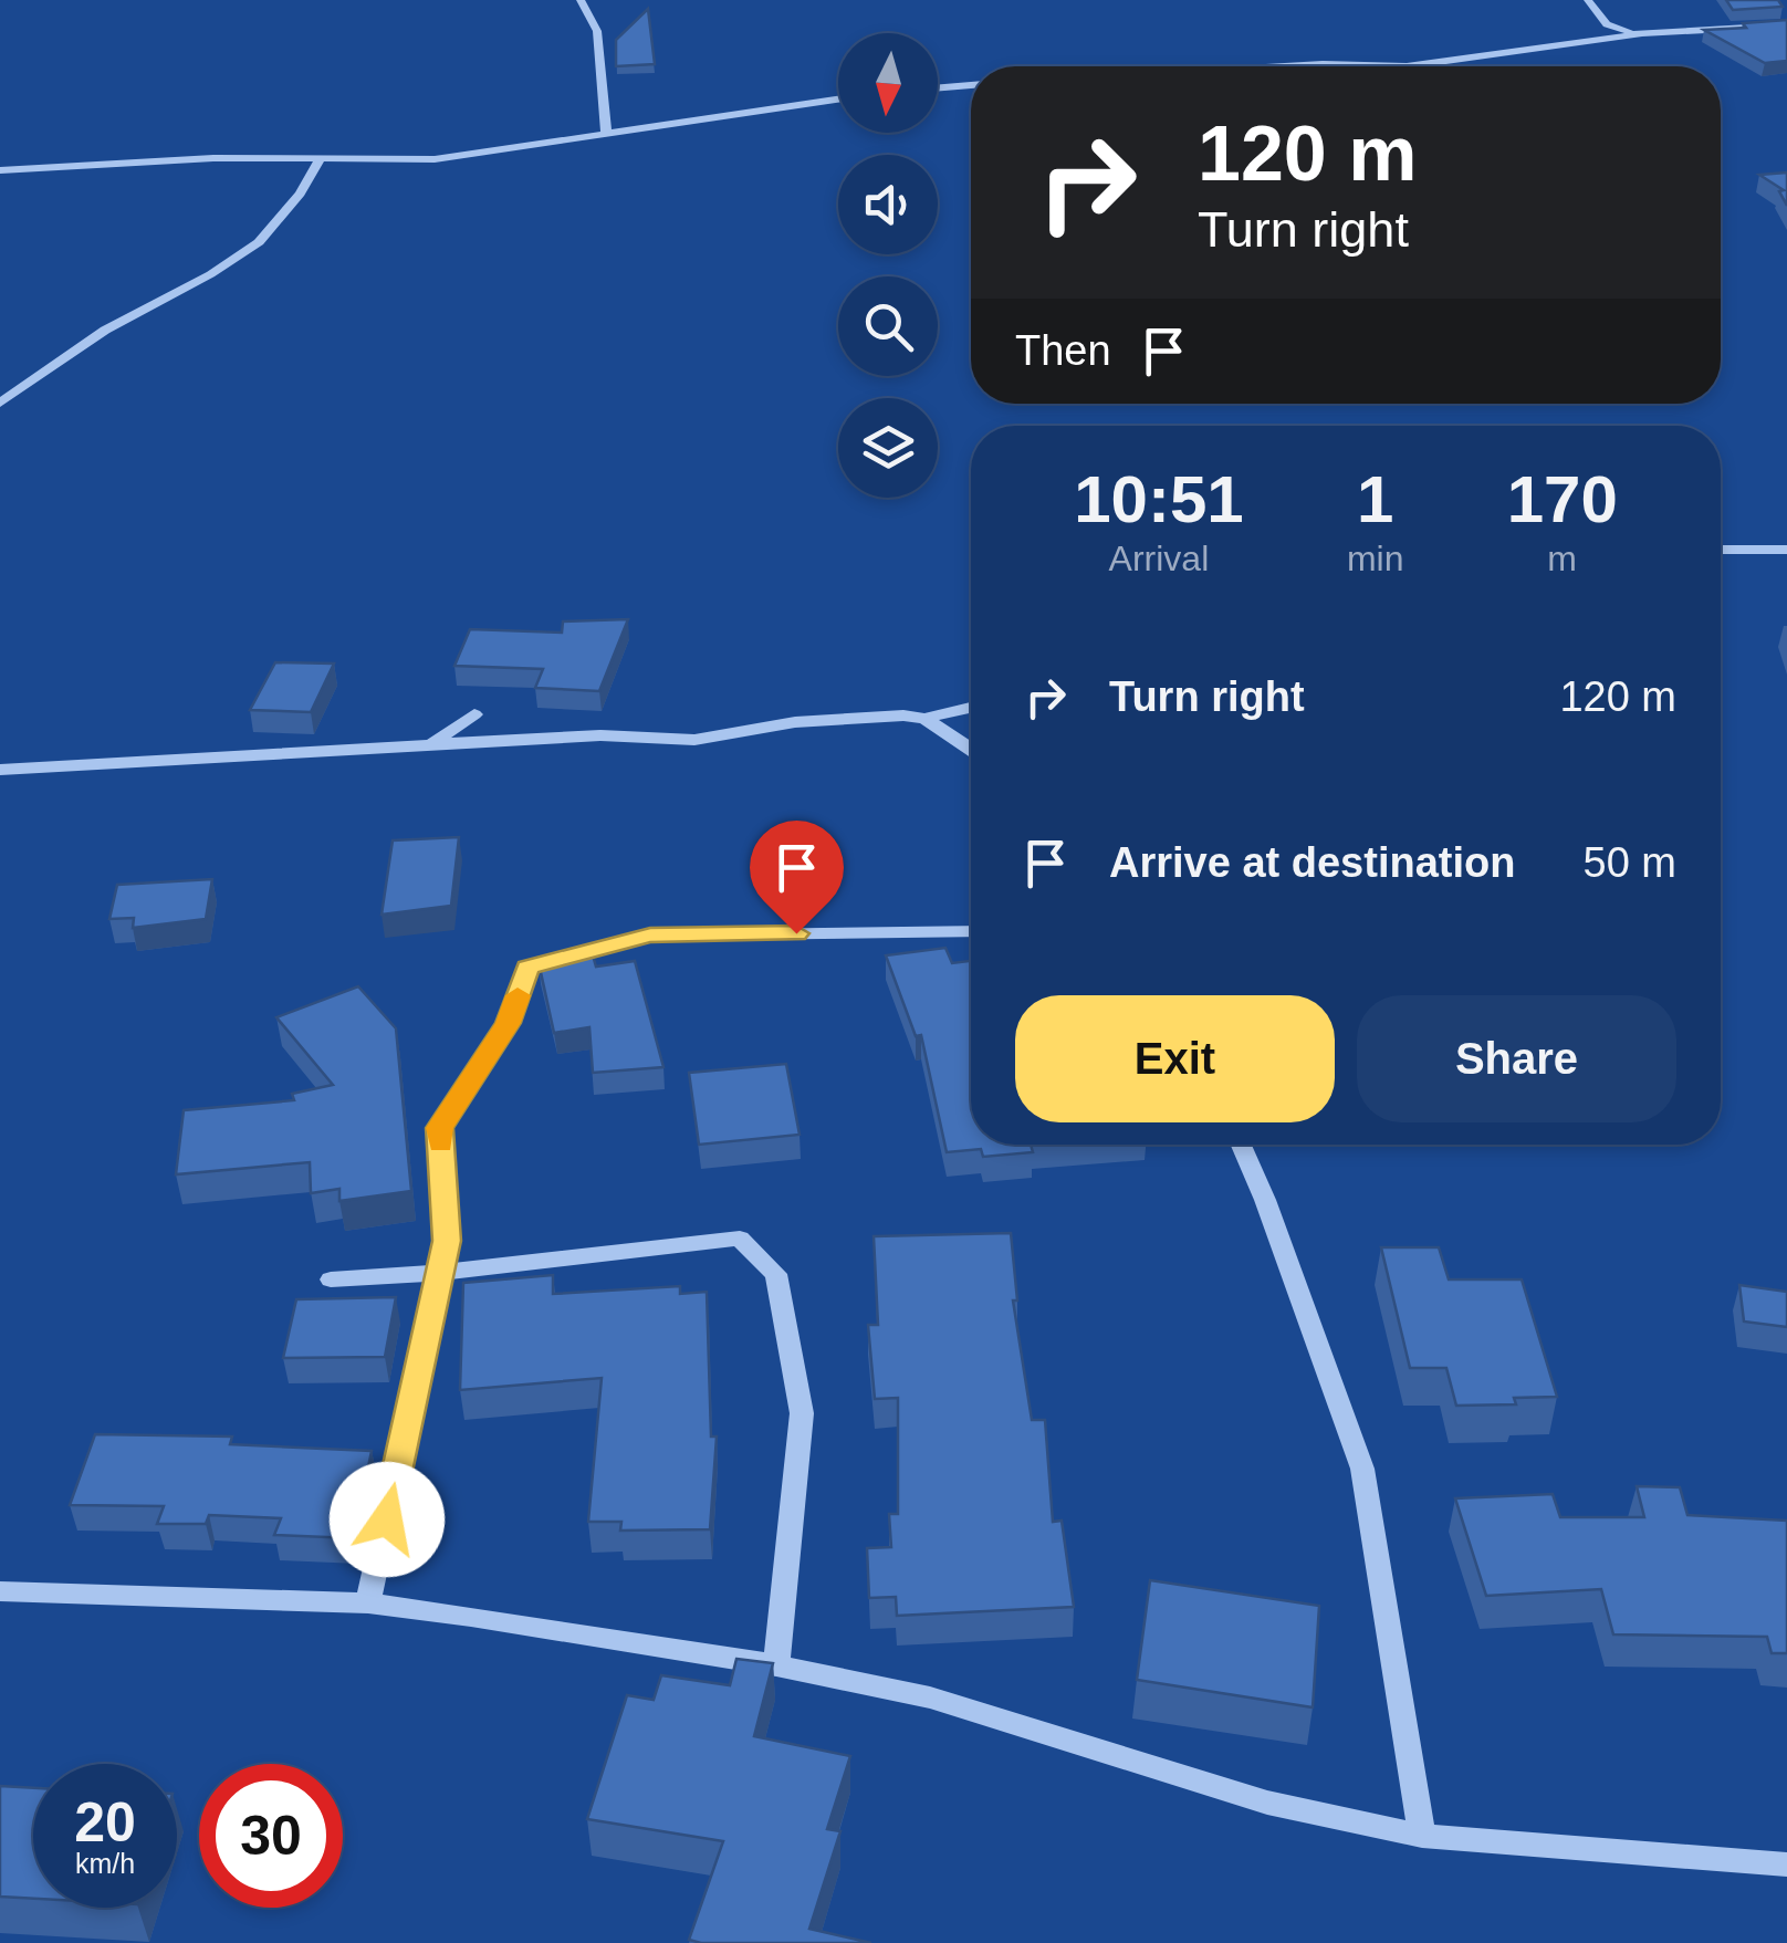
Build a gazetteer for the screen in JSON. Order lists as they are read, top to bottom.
{
  "north": "bottom",
  "page": {
    "turn": ["120 m", "Turn right"],
    "then": "Then",
    "eta": [
      "10:51",
      "Arrival",
      "1",
      "min",
      "170",
      "m"
    ],
    "list": [
      {
        "name": "Turn right",
        "value": "120 m"
      },
      {
        "name": "Arrive at destination",
        "value": "50 m"
      }
    ],
    "buttons": ["Exit", "Share"],
    "speed": "20 km/h",
    "limit": "30"
  }
}
